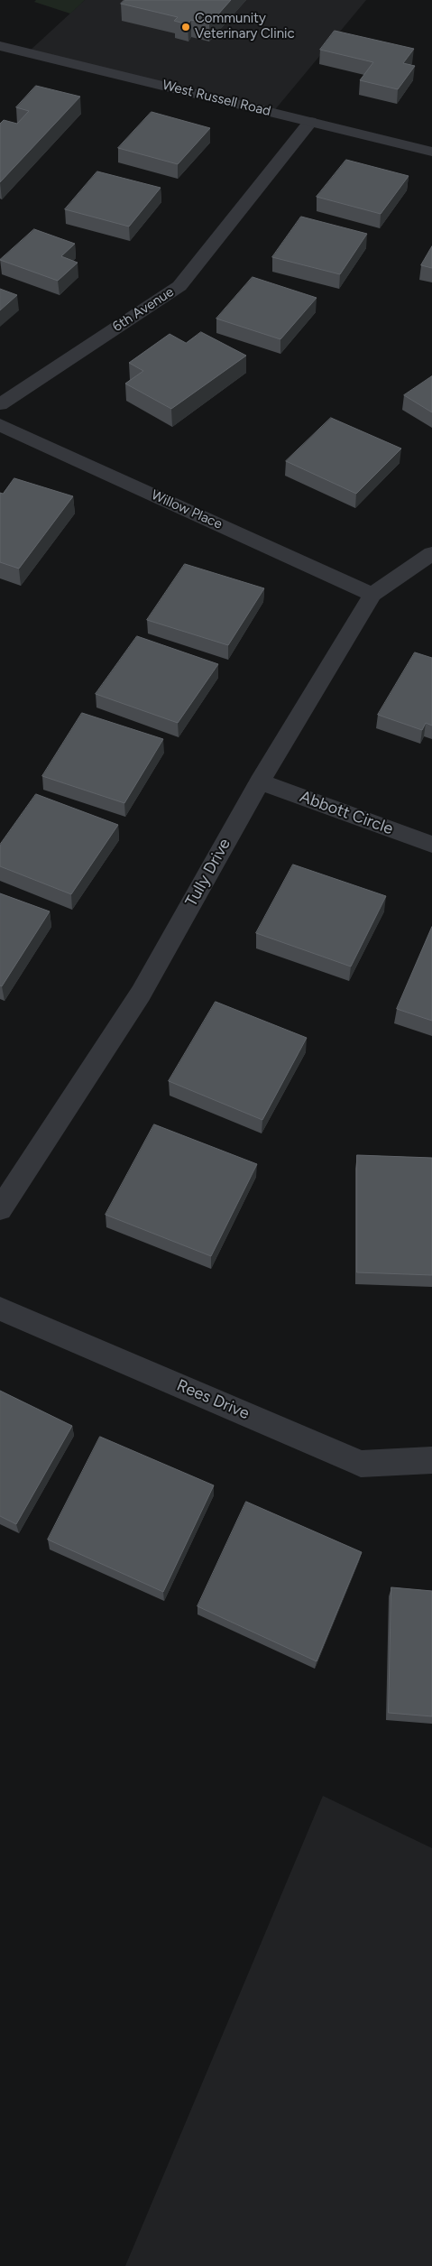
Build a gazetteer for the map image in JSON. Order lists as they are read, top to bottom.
{
  "streets": {
    "street": [
      "West Russell Road",
      "6th Avenue",
      "Willow Place",
      "Abbott Circle",
      "Tully Drive",
      "Rees Drive"
    ]
  },
  "crossings": [
    ["West Russell Road", "6th Avenue"],
    ["Willow Place", "Tully Drive"],
    ["Abbott Circle", "Tully Drive"]
  ],
  "places": ["Community Veterinary Clinic"]
}
